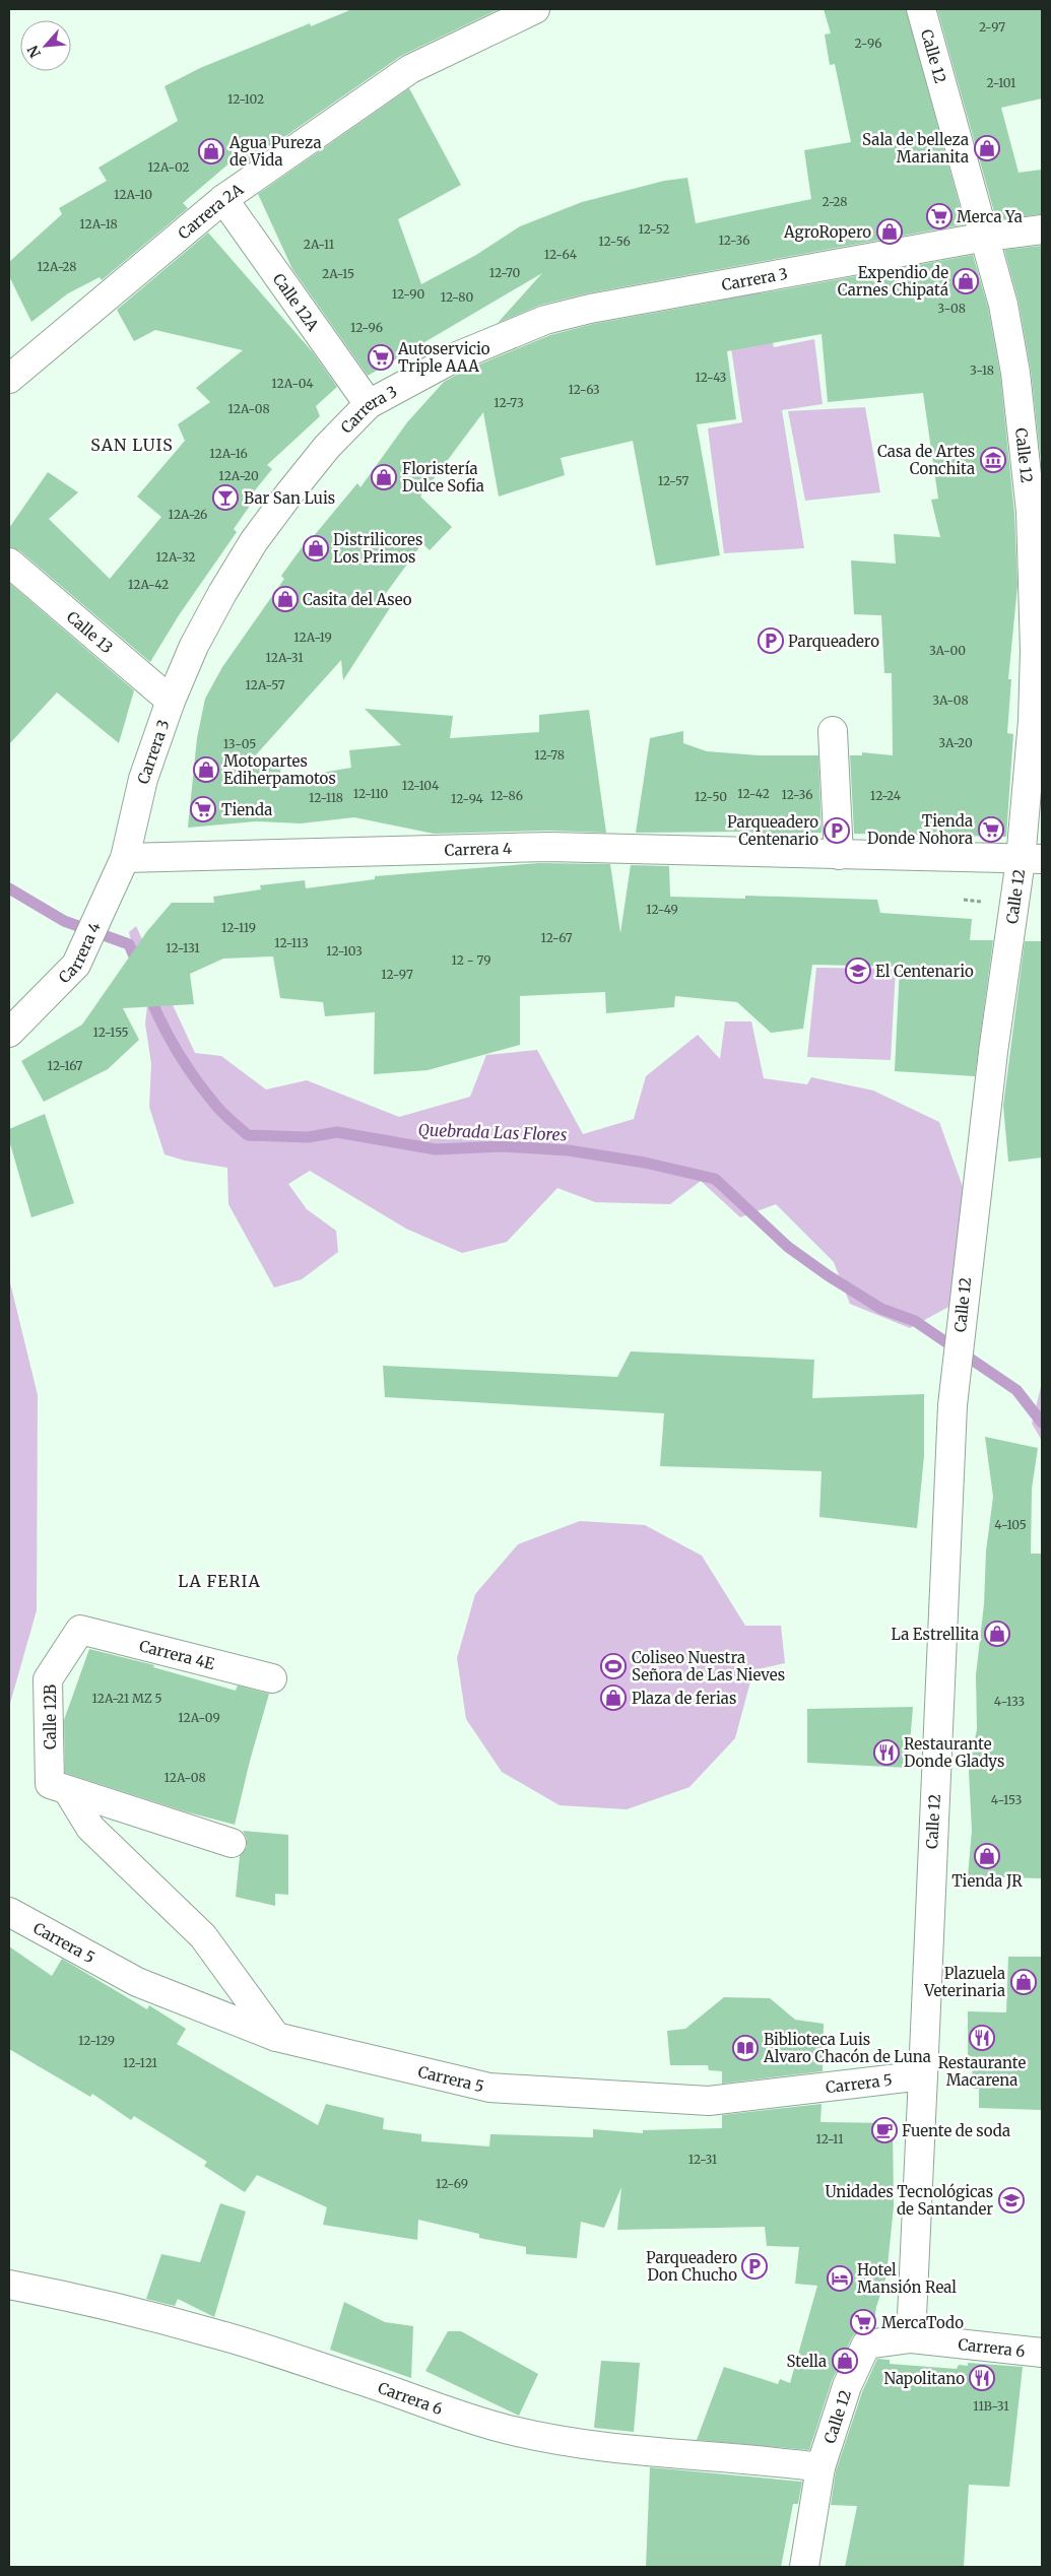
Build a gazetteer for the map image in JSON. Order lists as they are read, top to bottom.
{
  "streets": {
    "street": [
      "Calle 12",
      "Carrera 2A",
      "Carrera 3",
      "Calle 12A",
      "Calle 13",
      "Carrera 4",
      "Carrera 4E",
      "Calle 12B",
      "Carrera 5",
      "Carrera 6"
    ]
  },
  "crossings": [
    ["Calle 12", "Carrera 3"],
    ["Calle 12", "Carrera 4"],
    ["Calle 12", "Carrera 5"],
    ["Calle 12", "Carrera 6"],
    ["Carrera 2A", "Calle 12A"],
    ["Carrera 3", "Calle 12A"],
    ["Carrera 3", "Calle 13"],
    ["Carrera 3", "Carrera 4"],
    ["Carrera 4E", "Calle 12B"]
  ],
  "districts": ["SAN LUIS", "LA FERIA"],
  "water": ["Quebrada Las Flores"],
  "places": {
    "shop": [
      "Sala de belleza Marianita",
      "Agua Pureza de Vida",
      "AgroRopero",
      "Expendio de Carnes Chipatá",
      "Floristería Dulce Sofia",
      "Distrilicores Los Primos",
      "Casita del Aseo",
      "Motopartes Ediherpamotos",
      "La Estrellita",
      "Plaza de ferias",
      "Tienda JR",
      "Plazuela Veterinaria",
      "Stella"
    ],
    "supermarket": [
      "Merca Ya",
      "Autoservicio Triple AAA",
      "Tienda",
      "Tienda Donde Nohora",
      "MercaTodo"
    ],
    "museum": ["Casa de Artes Conchita"],
    "bar": ["Bar San Luis"],
    "parking": ["Parqueadero", "Parqueadero Centenario", "Parqueadero Don Chucho"],
    "school or university": ["El Centenario", "Unidades Tecnológicas de Santander"],
    "sports": ["Coliseo Nuestra Señora de Las Nieves"],
    "restaurant": ["Restaurante Donde Gladys", "Restaurante Macarena", "Napolitano"],
    "library": ["Biblioteca Luis Alvaro Chacón de Luna"],
    "cafe": ["Fuente de soda"],
    "hotel": ["Hotel Mansión Real"]
  },
  "house_numbers": [
    "2-97",
    "2-96",
    "2-101",
    "12-102",
    "12A-02",
    "12A-10",
    "2-28",
    "12A-18",
    "12-52",
    "12-36",
    "12-56",
    "2A-11",
    "12-64",
    "12A-28",
    "12-70",
    "2A-15",
    "12-90",
    "12-80",
    "3-08",
    "12-96",
    "3-18",
    "12-43",
    "12A-04",
    "12-63",
    "12-73",
    "12A-08",
    "12A-16",
    "12A-20",
    "12-57",
    "12A-26",
    "12A-32",
    "12A-42",
    "12A-19",
    "3A-00",
    "12A-31",
    "12A-57",
    "3A-08",
    "3A-20",
    "13-05",
    "12-78",
    "12-104",
    "12-110",
    "12-42",
    "12-36",
    "12-86",
    "12-24",
    "12-50",
    "12-118",
    "12-94",
    "12-49",
    "12-119",
    "12-67",
    "12-113",
    "12-131",
    "12-103",
    "12 - 79",
    "12-97",
    "12-155",
    "12-167",
    "4-105",
    "12A-21 MZ 5",
    "4-133",
    "12A-09",
    "12A-08",
    "4-153",
    "12-129",
    "12-121",
    "12-11",
    "12-31",
    "12-69",
    "11B-31"
  ],
  "north": "bottom left"
}
